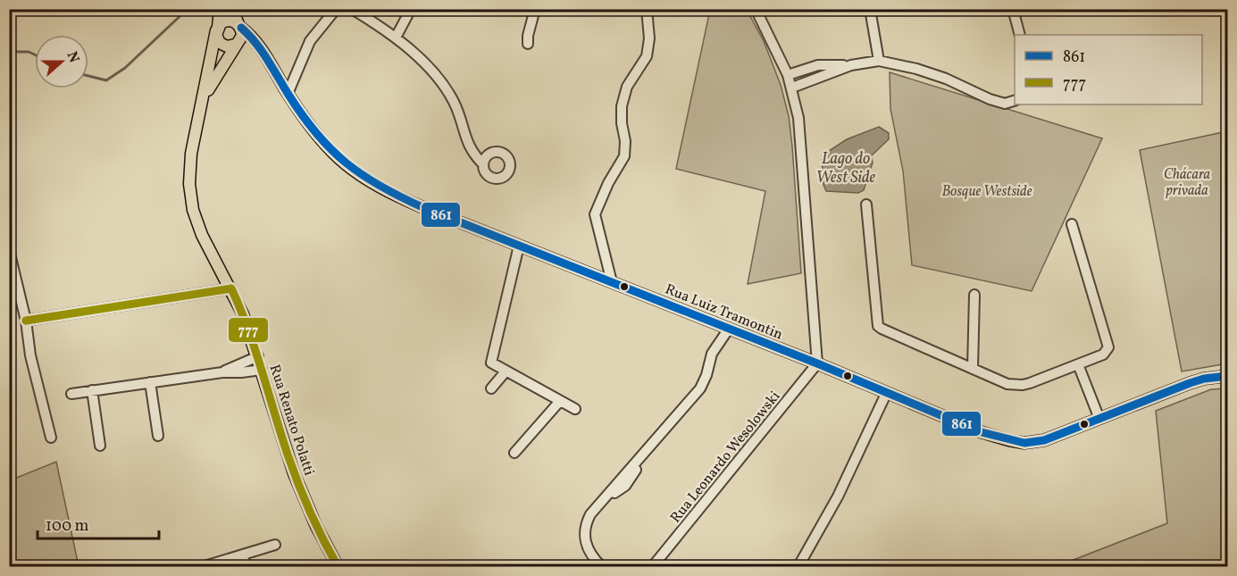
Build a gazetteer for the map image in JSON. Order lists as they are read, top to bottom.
{
  "streets": {
    "main road": ["Rua Luiz Tramontin", "Rua Renato Polatti"],
    "street": ["Rua Leonardo Wesolowski"]
  },
  "crossings": [
    ["Rua Luiz Tramontin", "Rua Renato Polatti"],
    ["Rua Luiz Tramontin", "Rua Leonardo Wesolowski"]
  ],
  "water": ["Lago do West Side"],
  "parks": ["Chácara privada", "Bosque Westside"],
  "lines": ["transit line 861", "transit line 777"],
  "legend": ["861", "777"],
  "scale_bar": "100 m",
  "north": "right"
}
